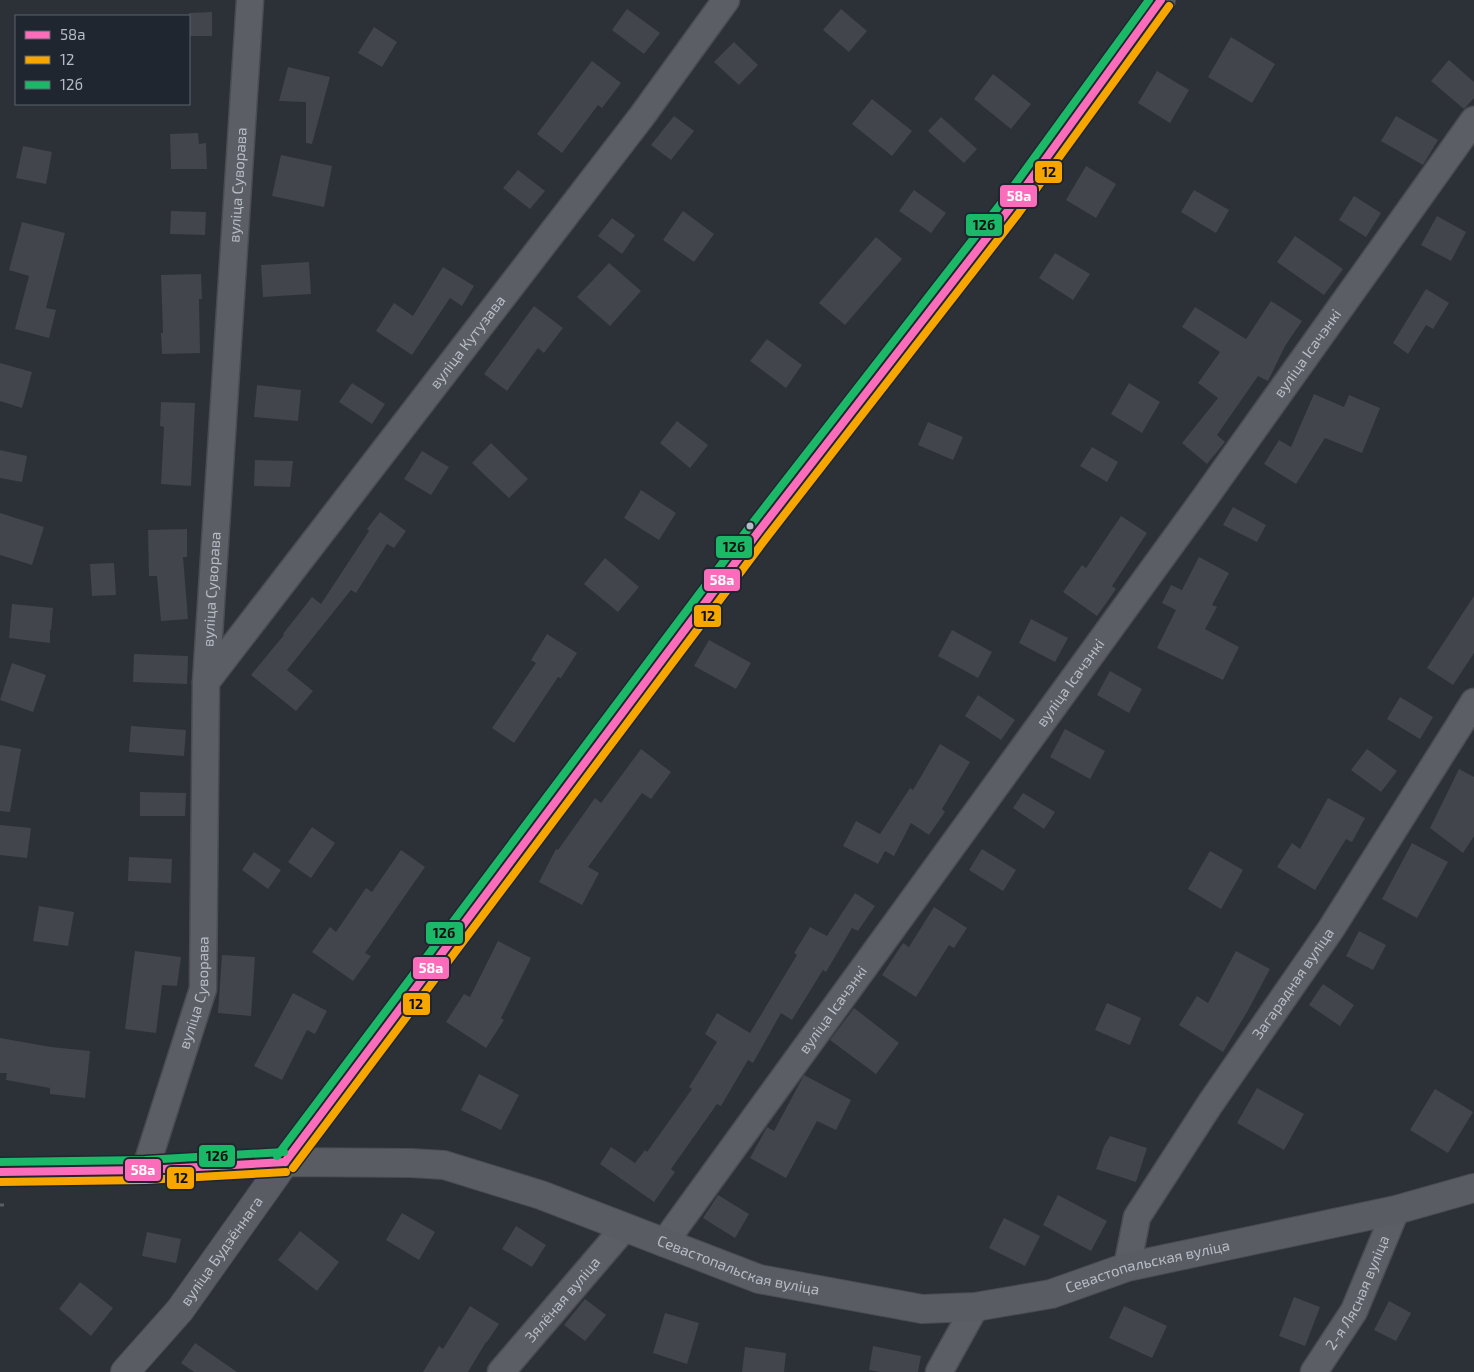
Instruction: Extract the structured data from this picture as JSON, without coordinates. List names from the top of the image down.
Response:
{
  "streets": {
    "street": [
      "вуліца Суворава",
      "вуліца Кутузава",
      "вуліца Ісачэнкі",
      "Загарадная вуліца",
      "вуліца Будзённага",
      "Севастопальская вуліца",
      "2-я Лясная вуліца",
      "Зялёная вуліца"
    ]
  },
  "crossings": [
    ["вуліца Суворава", "вуліца Кутузава"],
    ["вуліца Суворава", "Севастопальская вуліца"],
    ["вуліца Ісачэнкі", "Севастопальская вуліца"],
    ["Загарадная вуліца", "Севастопальская вуліца"],
    ["вуліца Будзённага", "Севастопальская вуліца"],
    ["Севастопальская вуліца", "2-я Лясная вуліца"],
    ["Севастопальская вуліца", "Зялёная вуліца"]
  ],
  "lines": ["transit line 58а", "transit line 12б", "transit line 12"],
  "legend": ["58а", "12", "12б"]
}
